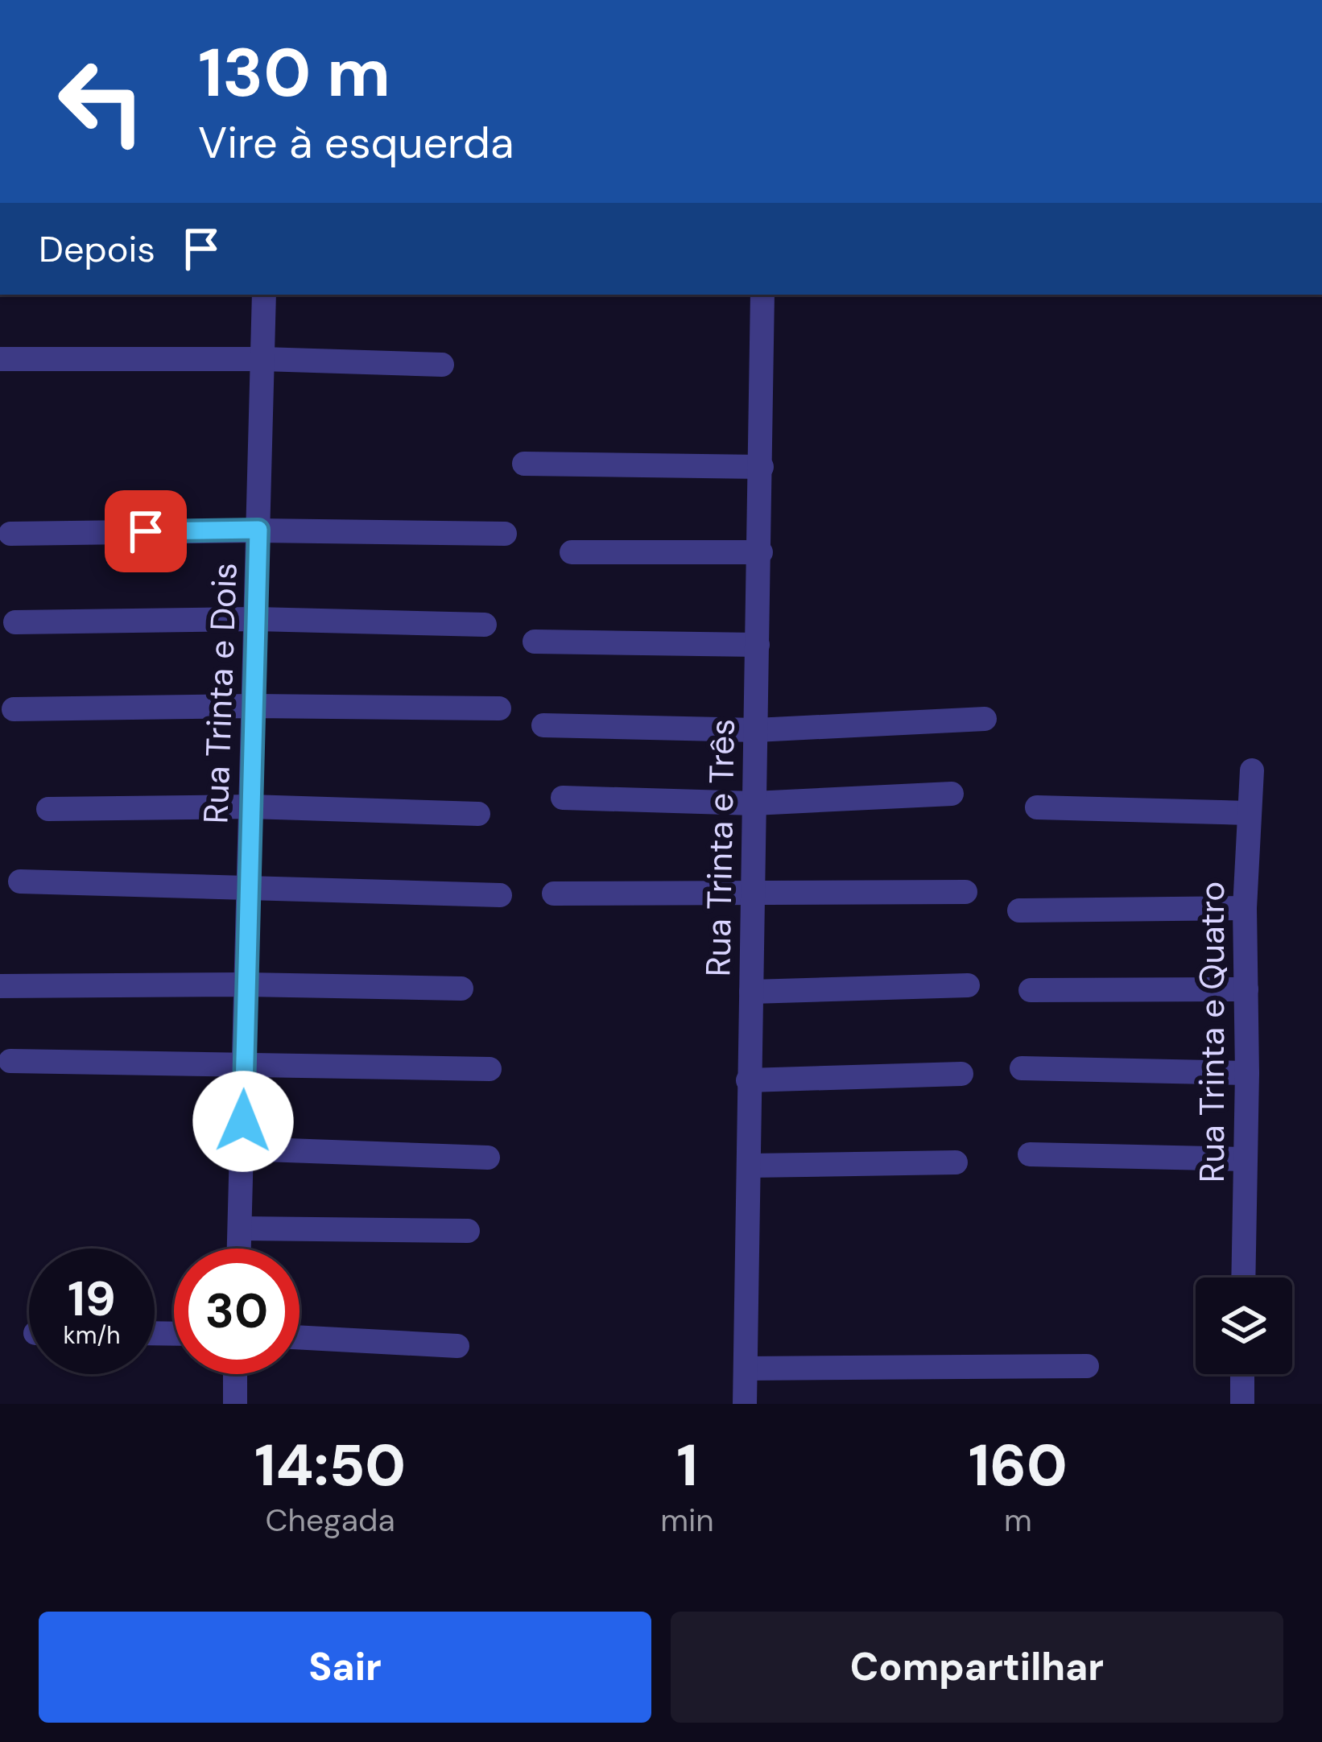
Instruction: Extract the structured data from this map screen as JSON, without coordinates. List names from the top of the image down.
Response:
{
  "streets": {
    "street": ["Rua Trinta e Dois", "Rua Trinta e Três", "Rua Trinta e Quatro"]
  },
  "page": {
    "turn": ["130 m", "Vire à esquerda"],
    "then": "Depois",
    "speed": "19 km/h",
    "limit": "30",
    "eta": [
      "14:50",
      "Chegada",
      "1",
      "min",
      "160",
      "m"
    ],
    "buttons": ["Sair", "Compartilhar"]
  }
}
